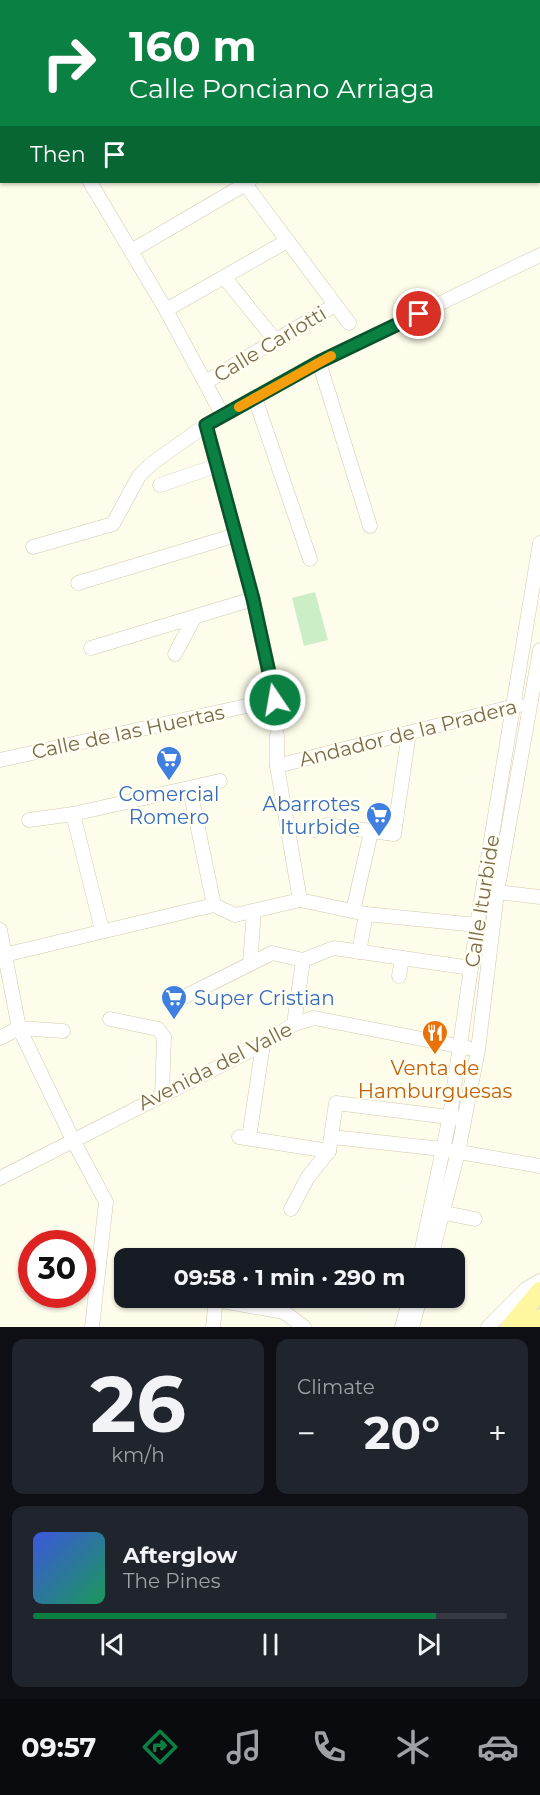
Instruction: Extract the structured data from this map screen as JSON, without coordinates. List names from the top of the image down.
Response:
{
  "streets": {
    "street": [
      "Calle Carlotti",
      "Calle de las Huertas",
      "Andador de la Pradera",
      "Calle Iturbide",
      "Avenida del Valle"
    ]
  },
  "crossings": [
    ["Andador de la Pradera", "Calle Iturbide"],
    ["Calle Iturbide", "Avenida del Valle"]
  ],
  "places": {
    "supermarket": ["Comercial Romero", "Abarrotes Iturbide", "Super Cristian"],
    "restaurant": ["Venta de Hamburguesas"]
  },
  "page": {
    "turn": ["160 m", "Calle Ponciano Arriaga"],
    "then": "Then",
    "limit": "30",
    "trip": "09:58 · 1 min · 290 m",
    "tile": [
      ["26", "km/h"],
      "Climate"
    ],
    "heat": ["−", "20°", "+"],
    "song": ["Afterglow", "The Pines"],
    "tabs": "09:57"
  }
}
